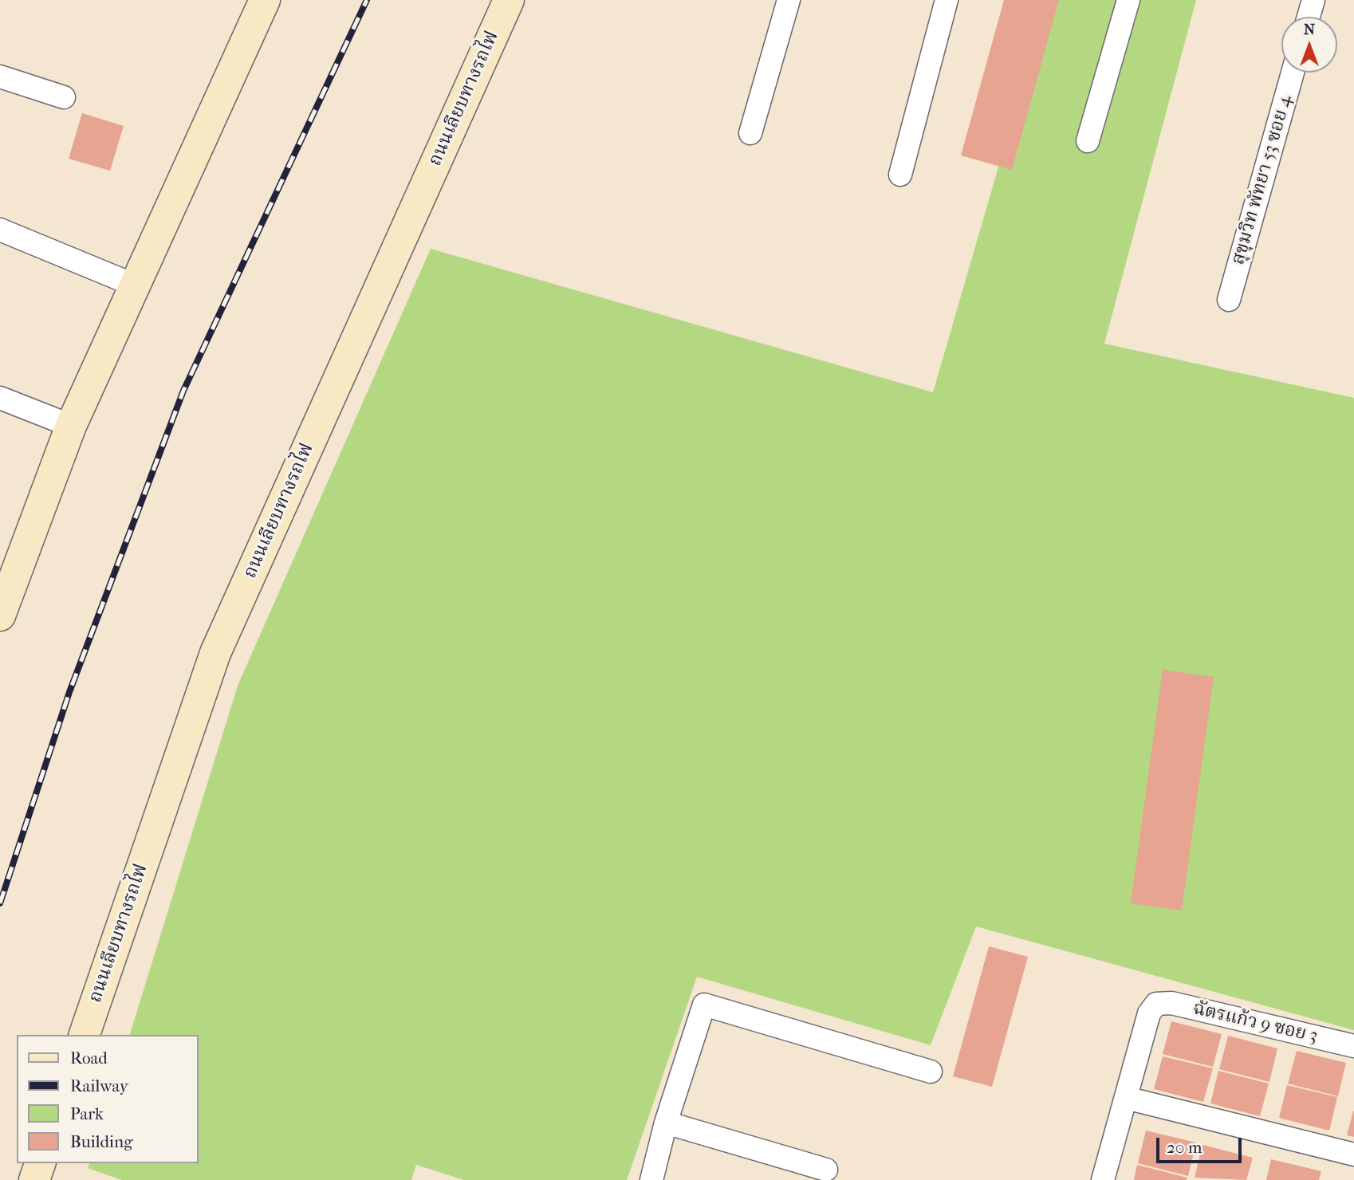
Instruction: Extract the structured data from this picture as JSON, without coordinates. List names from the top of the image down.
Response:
{
  "streets": {
    "street": ["ถนนเลียบทางรถไฟ", "สุขุมวิท พัทยา 53 ซอย 4", "ฉัตรแก้ว 9 ซอย 3"]
  },
  "legend": [
    "Road",
    "Railway",
    "Park",
    "Building"
  ],
  "scale_bar": "20 m",
  "north": "top"
}
